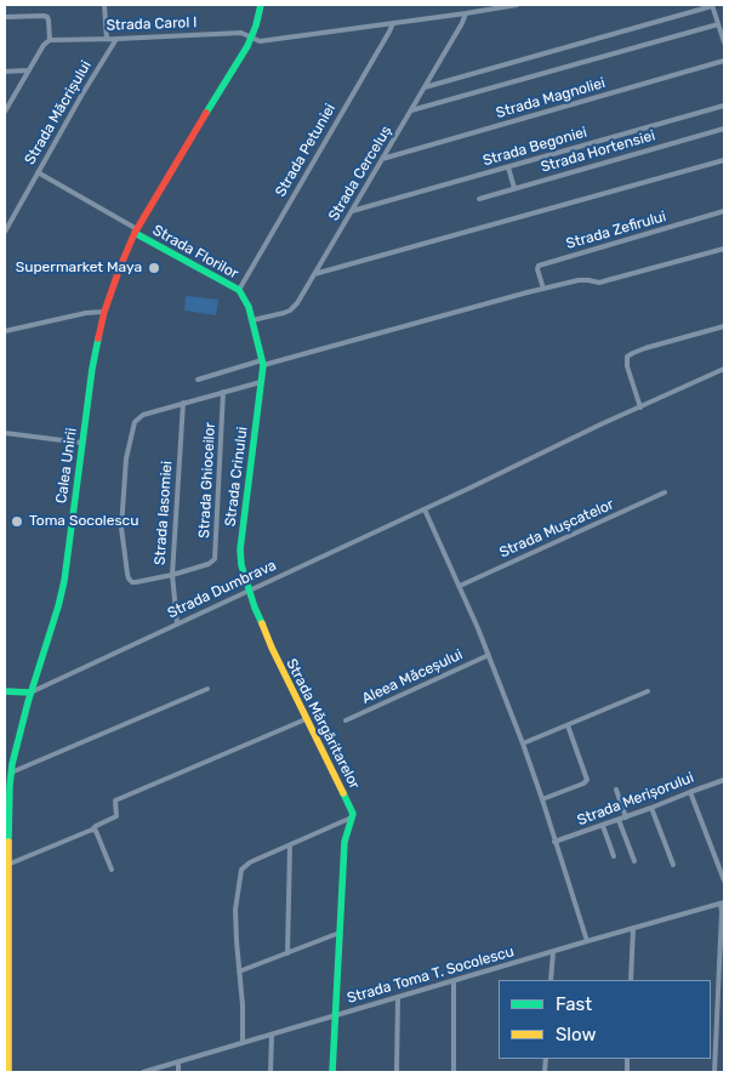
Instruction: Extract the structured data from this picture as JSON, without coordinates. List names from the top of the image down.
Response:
{
  "streets": {
    "main road": [
      "Strada Florilor",
      "Calea Unirii",
      "Strada Crinului",
      "Strada Mărgăritarelor"
    ],
    "street": [
      "Strada Carol I",
      "Strada Magnoliei",
      "Strada Măcrișului",
      "Strada Begoniei",
      "Strada Petuniei",
      "Strada Hortensiei",
      "Strada Cerceluș",
      "Strada Zefirului",
      "Strada Ghioceilor",
      "Strada Iasomiei",
      "Strada Mușcatelor",
      "Strada Dumbrava",
      "Aleea Măceșului",
      "Strada Merișorului",
      "Strada Toma T. Socolescu"
    ]
  },
  "crossings": [
    ["Strada Carol I", "Strada Măcrișului"],
    ["Strada Carol I", "Strada Petuniei"],
    ["Strada Carol I", "Strada Cerceluș"],
    ["Strada Carol I", "Calea Unirii"],
    ["Strada Magnoliei", "Strada Cerceluș"],
    ["Strada Begoniei", "Strada Cerceluș"],
    ["Strada Petuniei", "Strada Florilor"],
    ["Strada Cerceluș", "Strada Florilor"],
    ["Strada Florilor", "Calea Unirii"],
    ["Strada Florilor", "Strada Crinului"],
    ["Calea Unirii", "Strada Dumbrava"],
    ["Strada Crinului", "Strada Dumbrava"],
    ["Strada Crinului", "Strada Mărgăritarelor"],
    ["Strada Ghioceilor", "Strada Iasomiei"],
    ["Strada Iasomiei", "Strada Dumbrava"],
    ["Strada Dumbrava", "Strada Mărgăritarelor"]
  ],
  "places": ["Supermarket Maya", "Toma Socolescu"],
  "legend": ["Fast", "Slow"]
}
